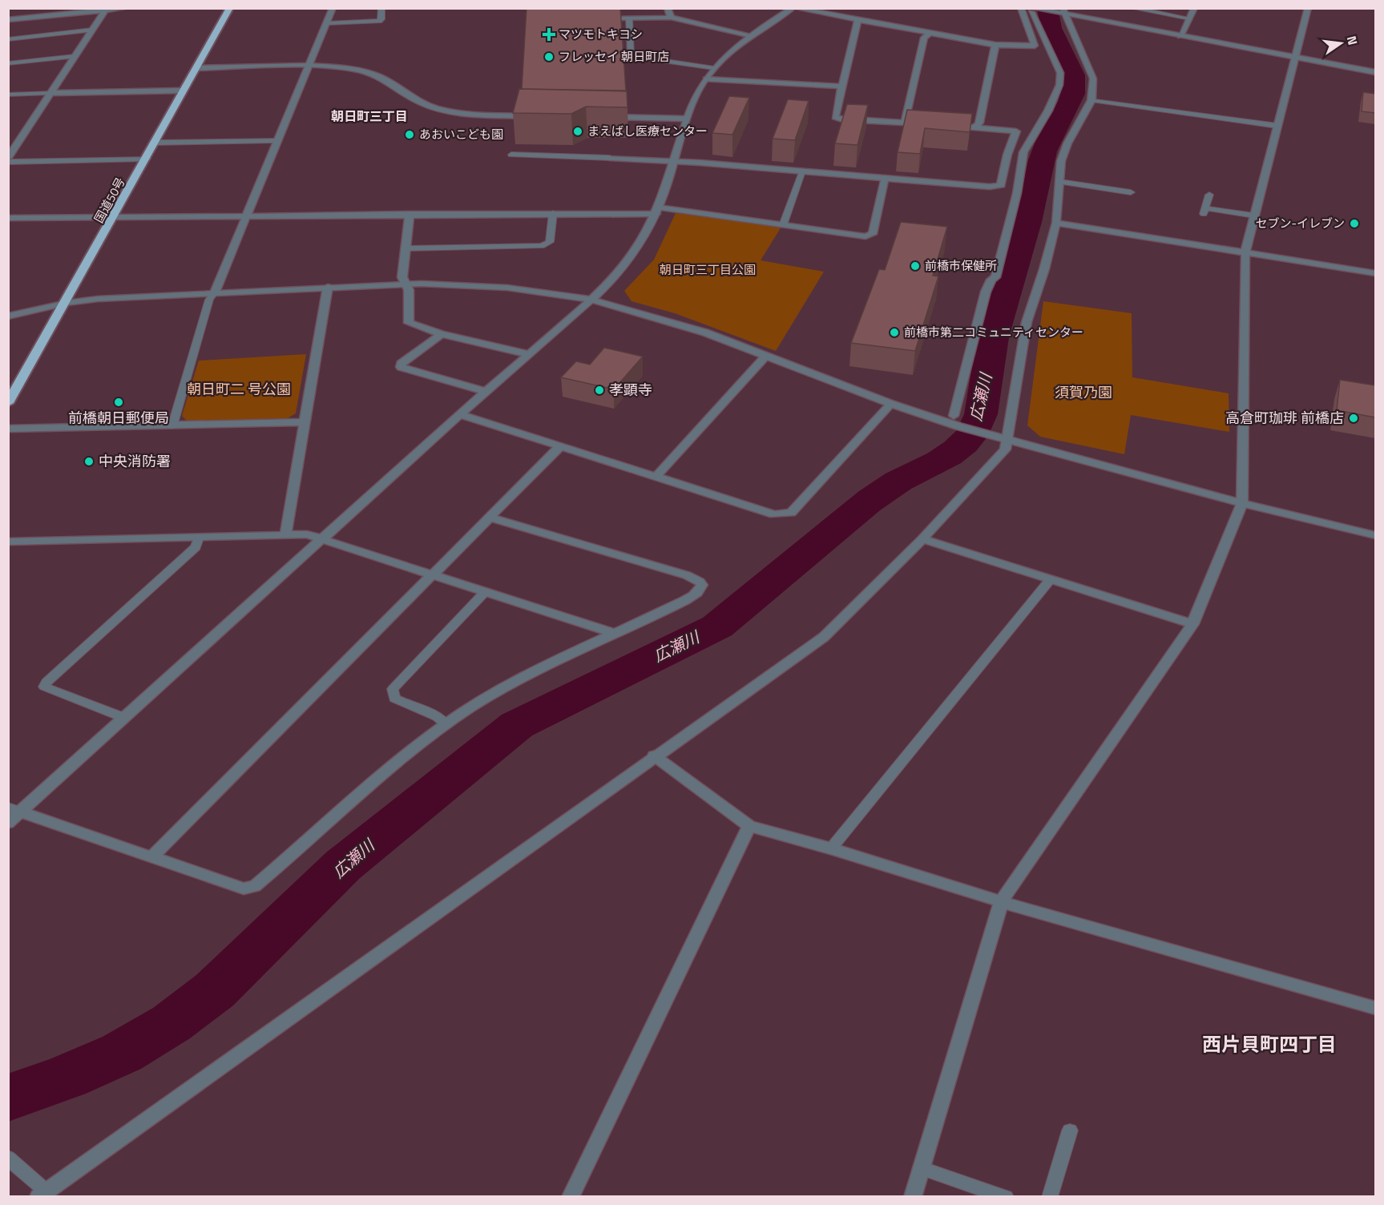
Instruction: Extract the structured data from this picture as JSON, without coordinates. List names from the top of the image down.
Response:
{
  "streets": {
    "highway": ["国道50号"]
  },
  "districts": ["朝日町三丁目", "西片貝町四丁目"],
  "water": ["広瀬川"],
  "parks": ["朝日町三丁目公園", "朝日町二 号公園", "須賀乃園"],
  "places": {
    "health": ["マツモトキヨシ"],
    "other": [
      "フレッセイ 朝日町店",
      "まえばし医療センター",
      "あおいこども園",
      "セブン-イレブン",
      "前橋市保健所",
      "前橋市第二コミュニティセンター",
      "孝顕寺",
      "前橋朝日郵便局",
      "高倉町珈琲 前橋店",
      "中央消防署"
    ]
  },
  "north": "right"
}
